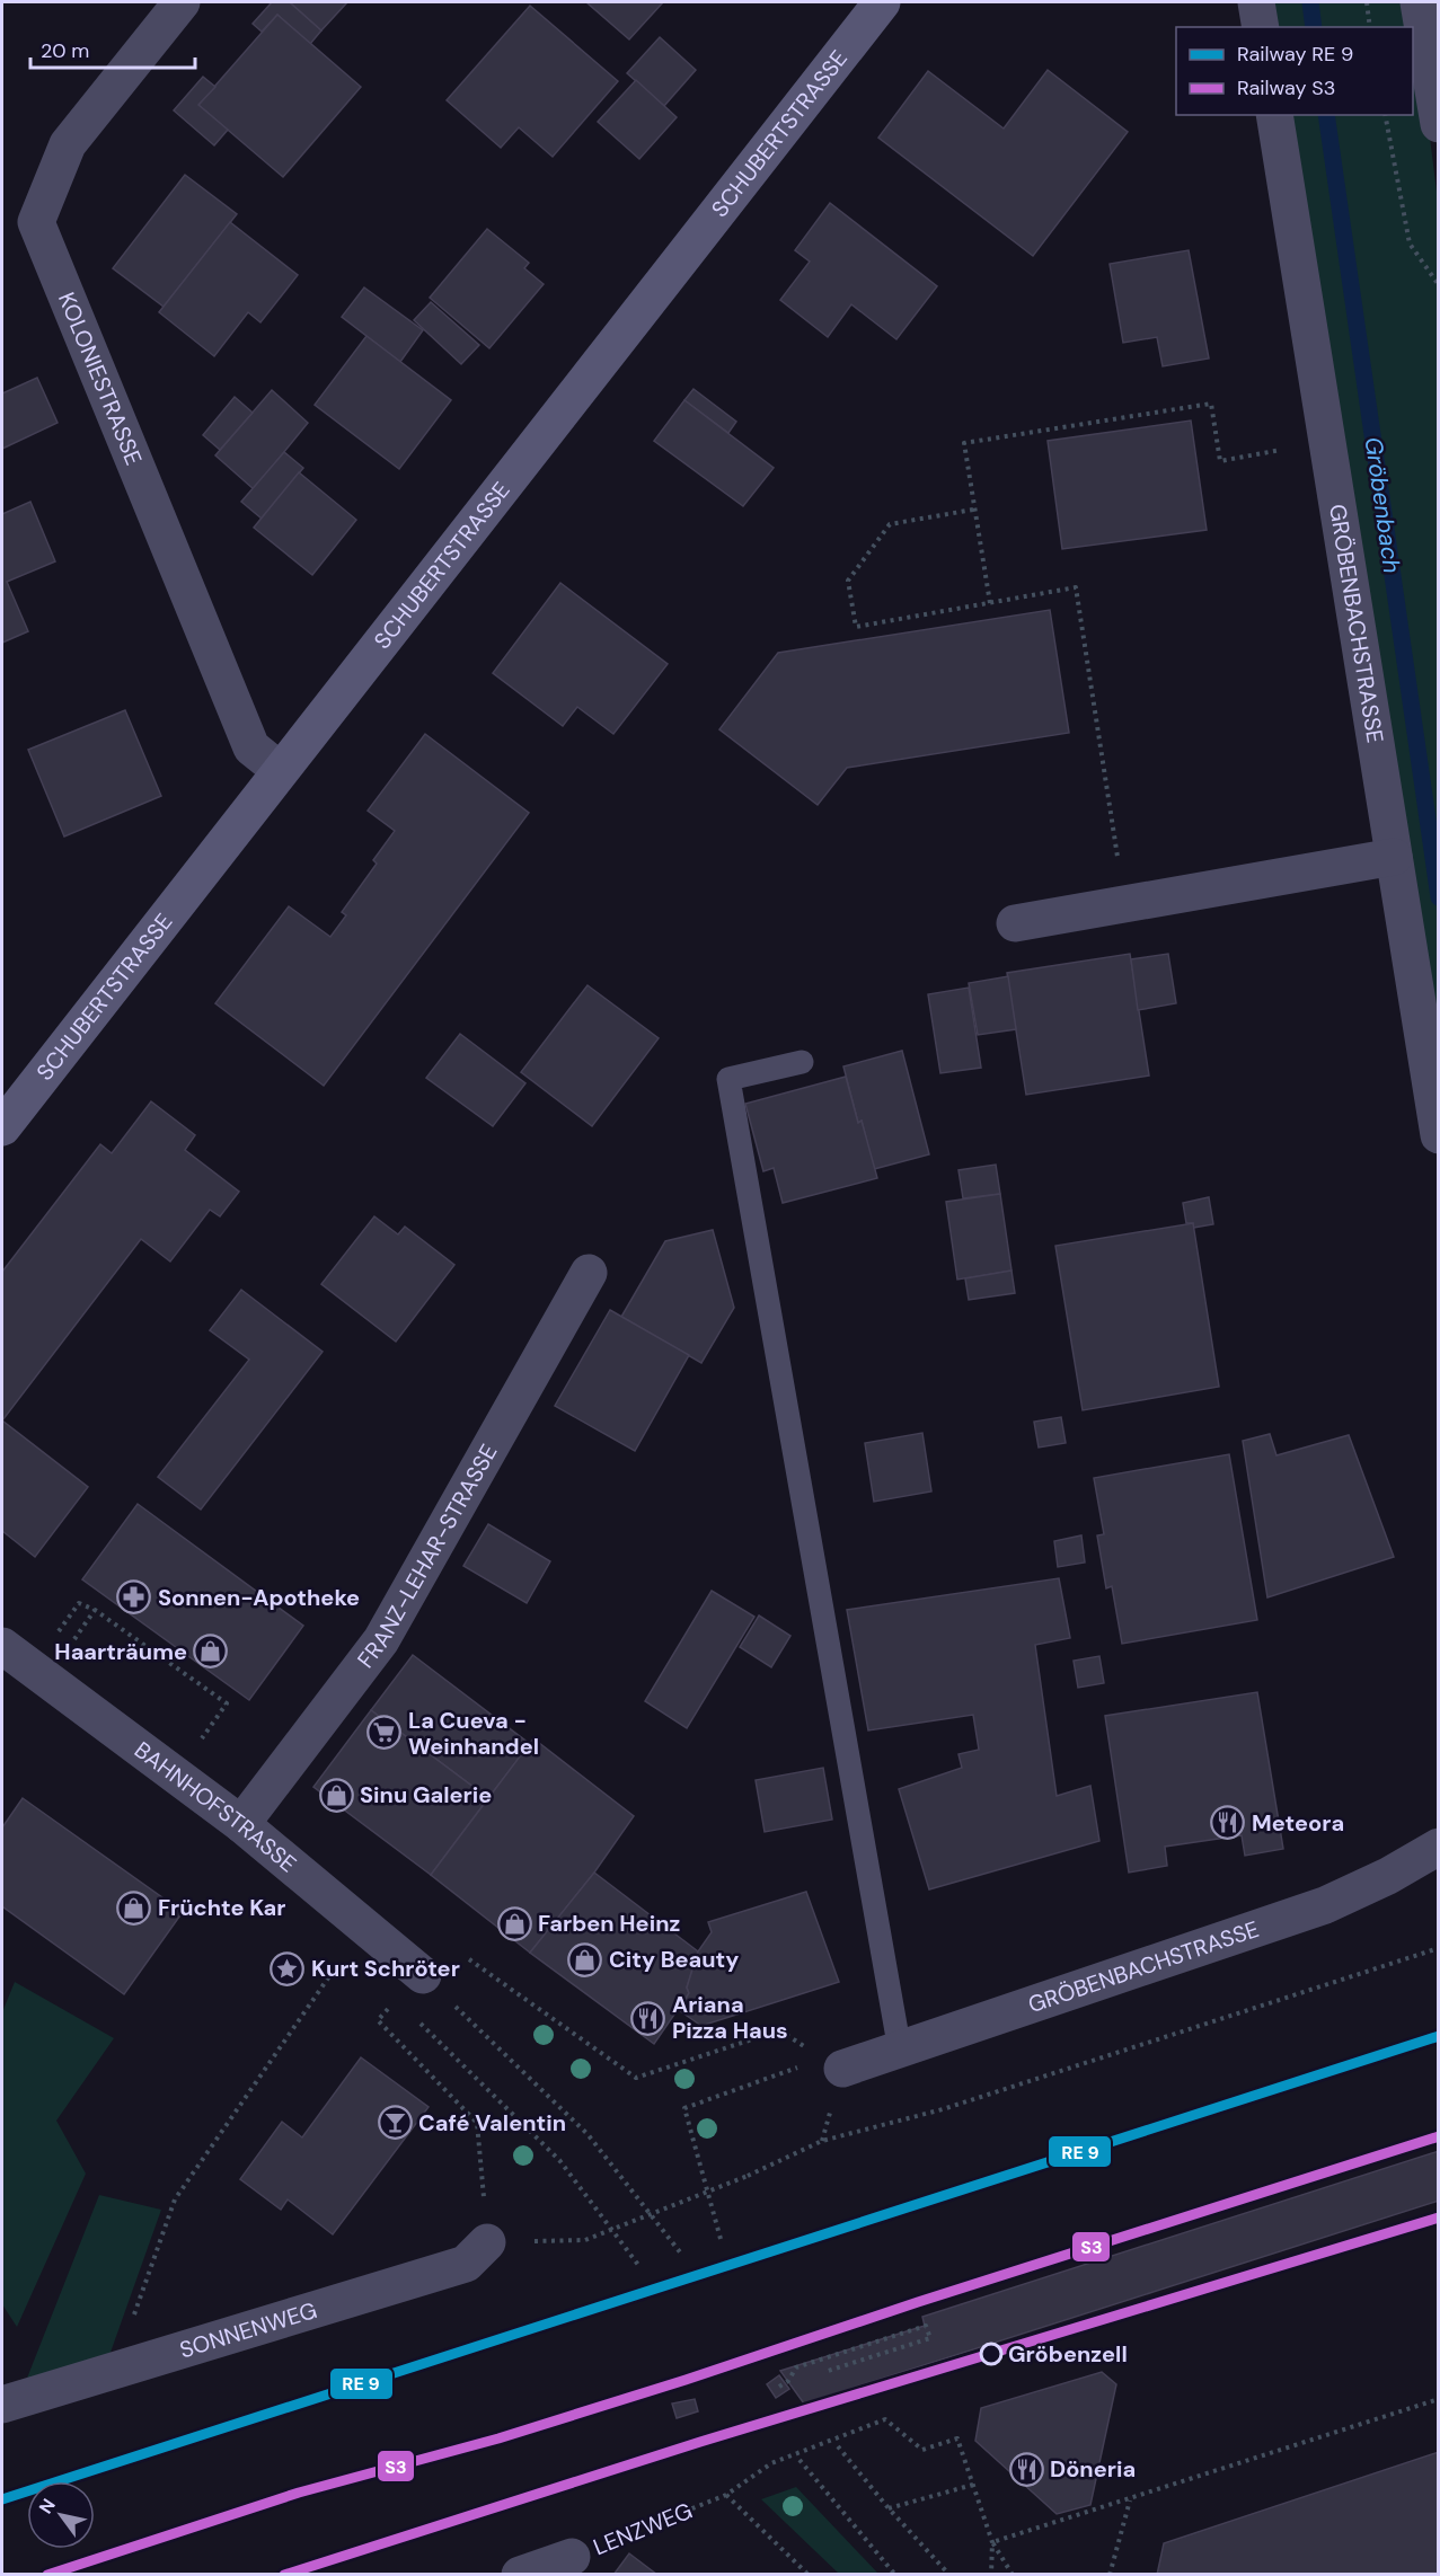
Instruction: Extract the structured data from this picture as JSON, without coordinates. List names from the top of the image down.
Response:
{
  "streets": {
    "street": [
      "SCHUBERTSTRASSE",
      "KOLONIESTRASSE",
      "GRÖBENBACHSTRASSE",
      "FRANZ-LEHAR-STRASSE",
      "BAHNHOFSTRASSE",
      "SONNENWEG",
      "LENZWEG"
    ]
  },
  "crossings": [
    ["SCHUBERTSTRASSE", "KOLONIESTRASSE"],
    ["FRANZ-LEHAR-STRASSE", "BAHNHOFSTRASSE"]
  ],
  "water": ["Gröbenbach"],
  "places": {
    "pharmacy": ["Sonnen-Apotheke"],
    "shop": [
      "Haarträume",
      "Sinu Galerie",
      "Früchte Kar",
      "Farben Heinz",
      "City Beauty"
    ],
    "supermarket": ["La Cueva - Weinhandel"],
    "restaurant": ["Meteora", "Ariana Pizza Haus", "Döneria"],
    "place": ["Kurt Schröter"],
    "bar": ["Café Valentin"],
    "other": ["Gröbenzell"]
  },
  "lines": ["rail line S3"],
  "legend": ["Railway RE 9", "Railway S3"],
  "scale_bar": "20 m",
  "north": "top left"
}
